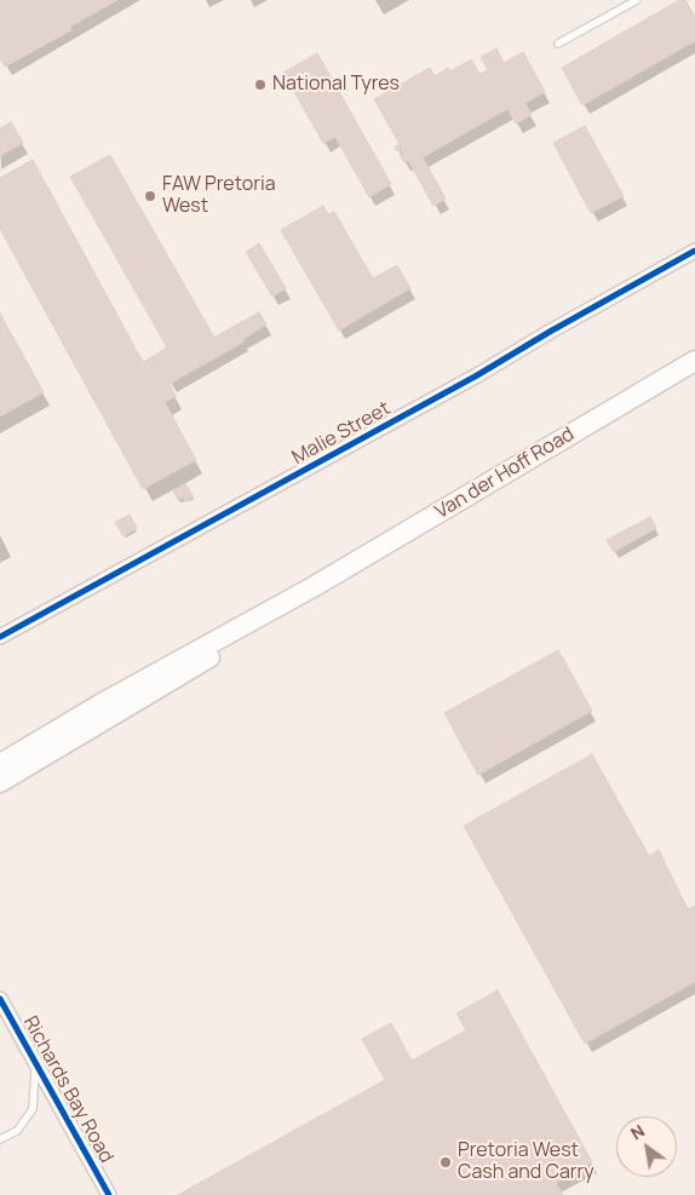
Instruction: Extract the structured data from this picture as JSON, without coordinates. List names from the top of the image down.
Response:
{
  "streets": {
    "main road": ["Van der Hoff Road"],
    "street": ["Malie Street", "Richards Bay Road"]
  },
  "places": ["National Tyres", "FAW Pretoria West", "Pretoria West Cash and Carry"],
  "north": "top left"
}
